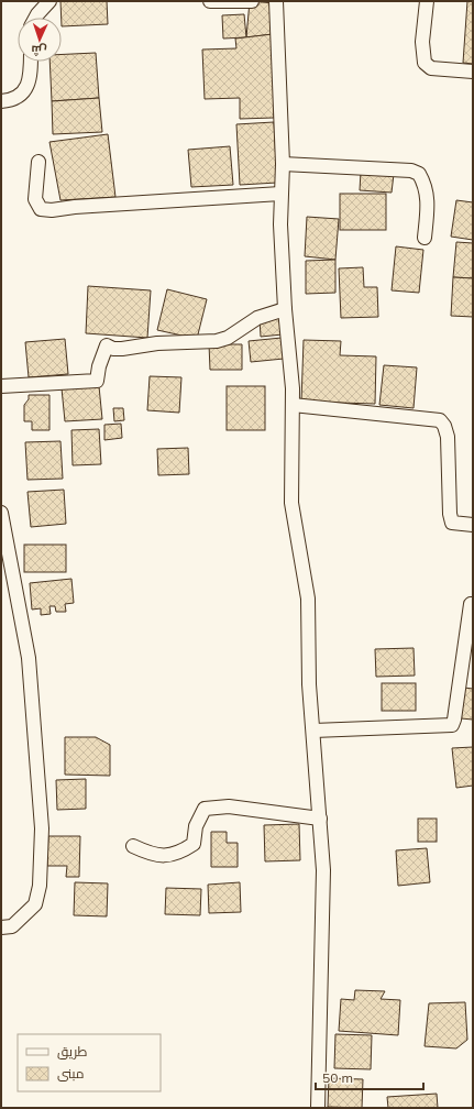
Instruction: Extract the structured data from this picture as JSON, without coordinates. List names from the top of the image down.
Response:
{
  "legend": ["طريق", "مبنى"],
  "scale_bar": "50 m",
  "north": "bottom"
}
